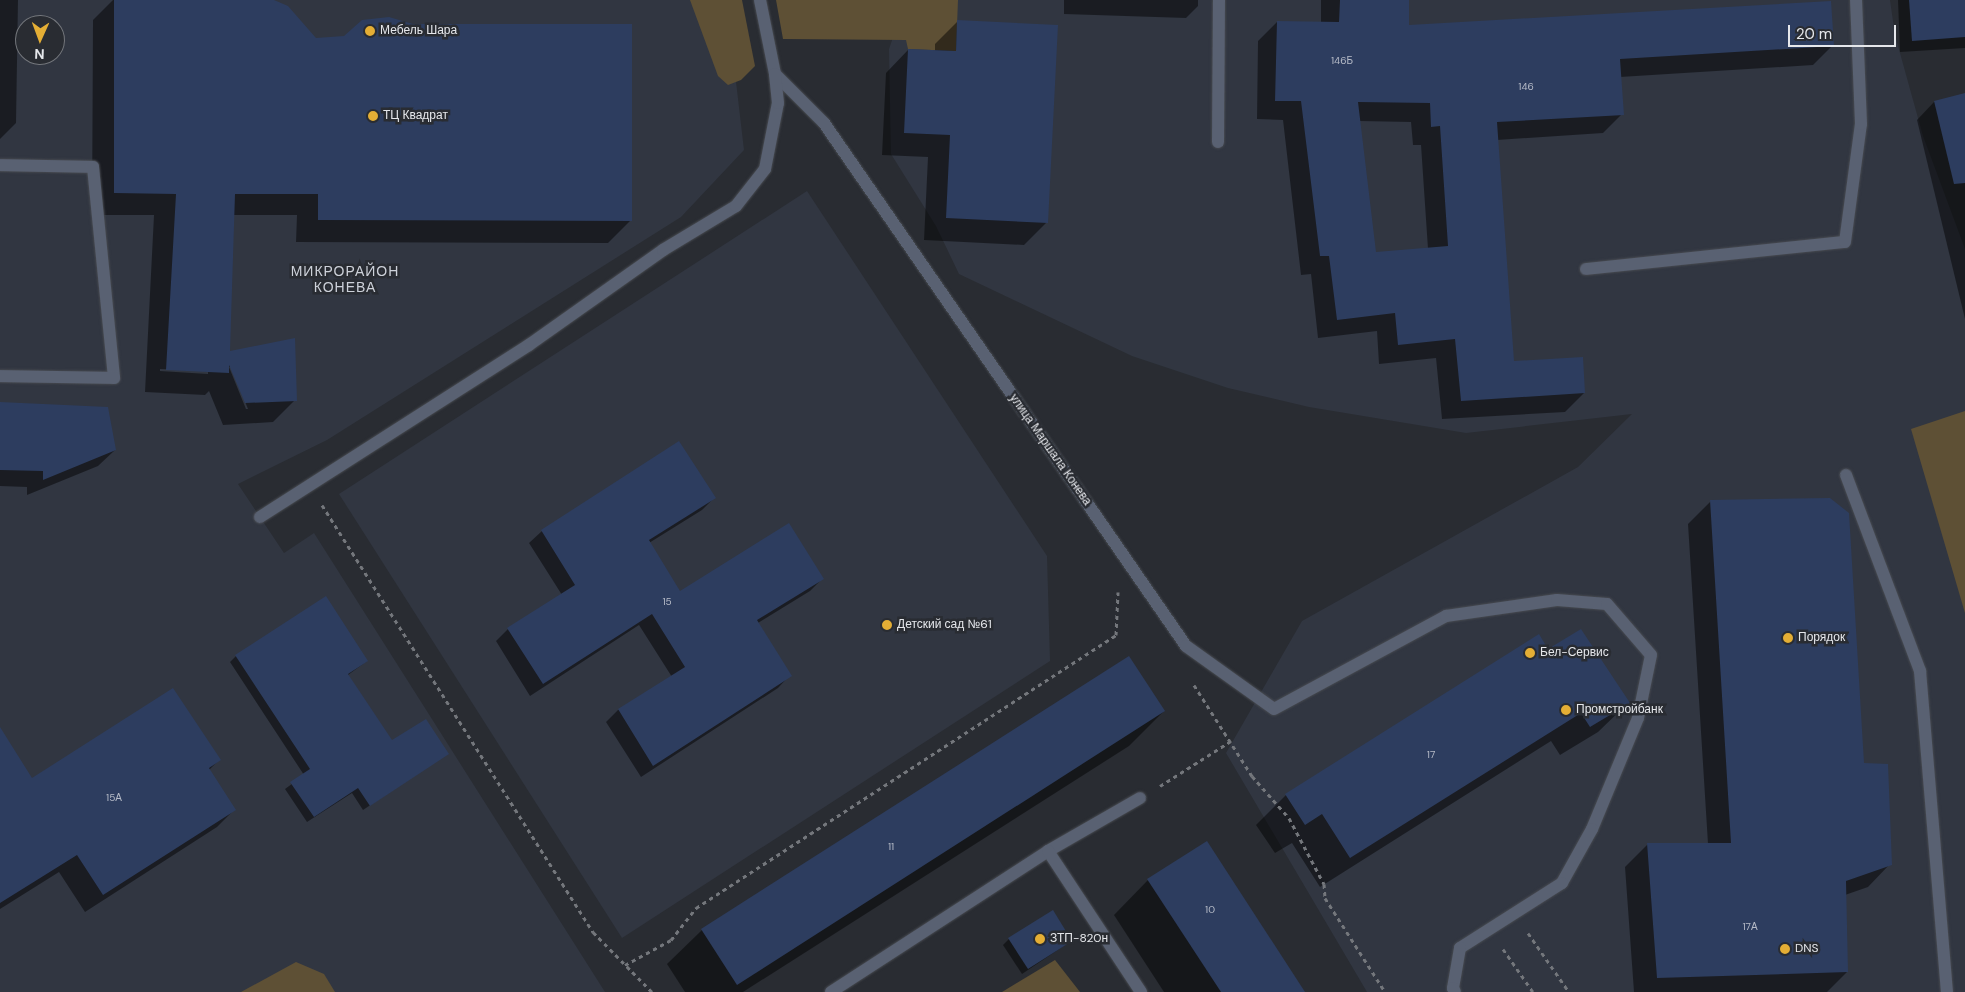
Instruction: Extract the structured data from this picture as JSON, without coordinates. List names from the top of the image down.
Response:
{
  "streets": {
    "lane": ["улица Маршала Конева"]
  },
  "districts": ["МИКРОРАЙОН КОНЕВА"],
  "places": [
    "Мебель Шара",
    "ТЦ Квадрат",
    "Детский сад №61",
    "Порядок",
    "Бел-Сервис",
    "Промстройбанк",
    "ЗТП-820н",
    "DNS"
  ],
  "house_numbers": [
    "146Б",
    "146",
    "15",
    "17",
    "15А",
    "11",
    "10",
    "17А"
  ],
  "scale_bar": "20 m",
  "north": "bottom"
}
